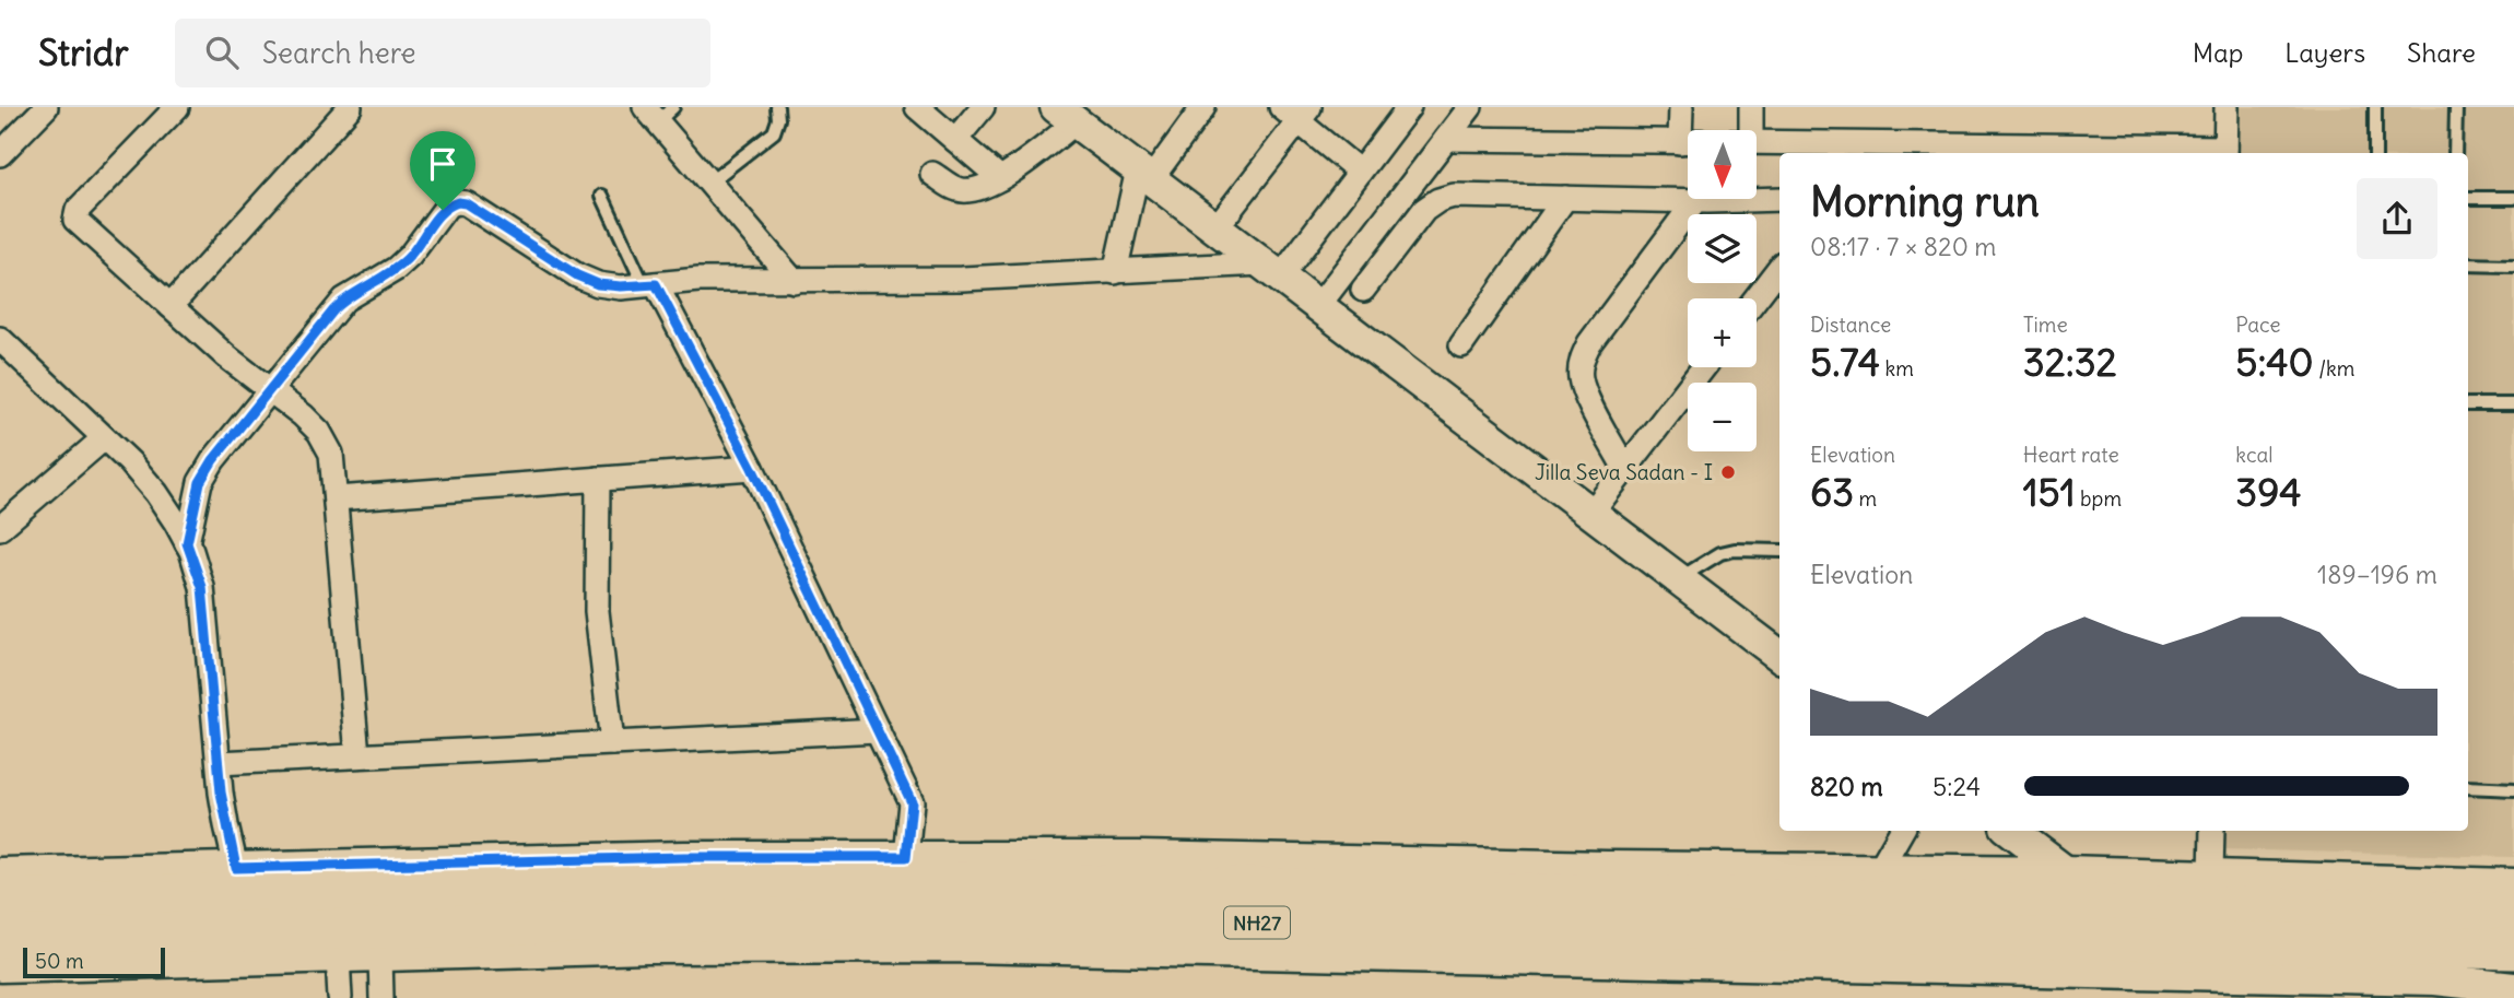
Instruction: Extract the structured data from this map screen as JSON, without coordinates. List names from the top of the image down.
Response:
{
  "streets": {
    "highway": ["NH27"]
  },
  "places": ["Jilla Seva Sadan - I"],
  "scale_bar": "50 m",
  "north": "bottom",
  "page": {
    "header": "Stridr",
    "search": "Search here",
    "nav": ["Map", "Layers", "Share"],
    "map_buttons": ["+", "−"],
    "heading": ["Morning run", "08:17 · 7 × 820 m"],
    "stats": [
      ["Distance", "5.74 km"],
      ["Time", "32:32"],
      ["Pace", "5:40 /km"],
      ["Elevation", "63 m"],
      ["Heart rate", "151 bpm"],
      ["kcal", "394"]
    ],
    "chart": ["Elevation", "189–196 m"],
    "list": [
      {
        "name": "820 m",
        "note": "5:24"
      }
    ],
    "scale": "50 m"
  }
}
